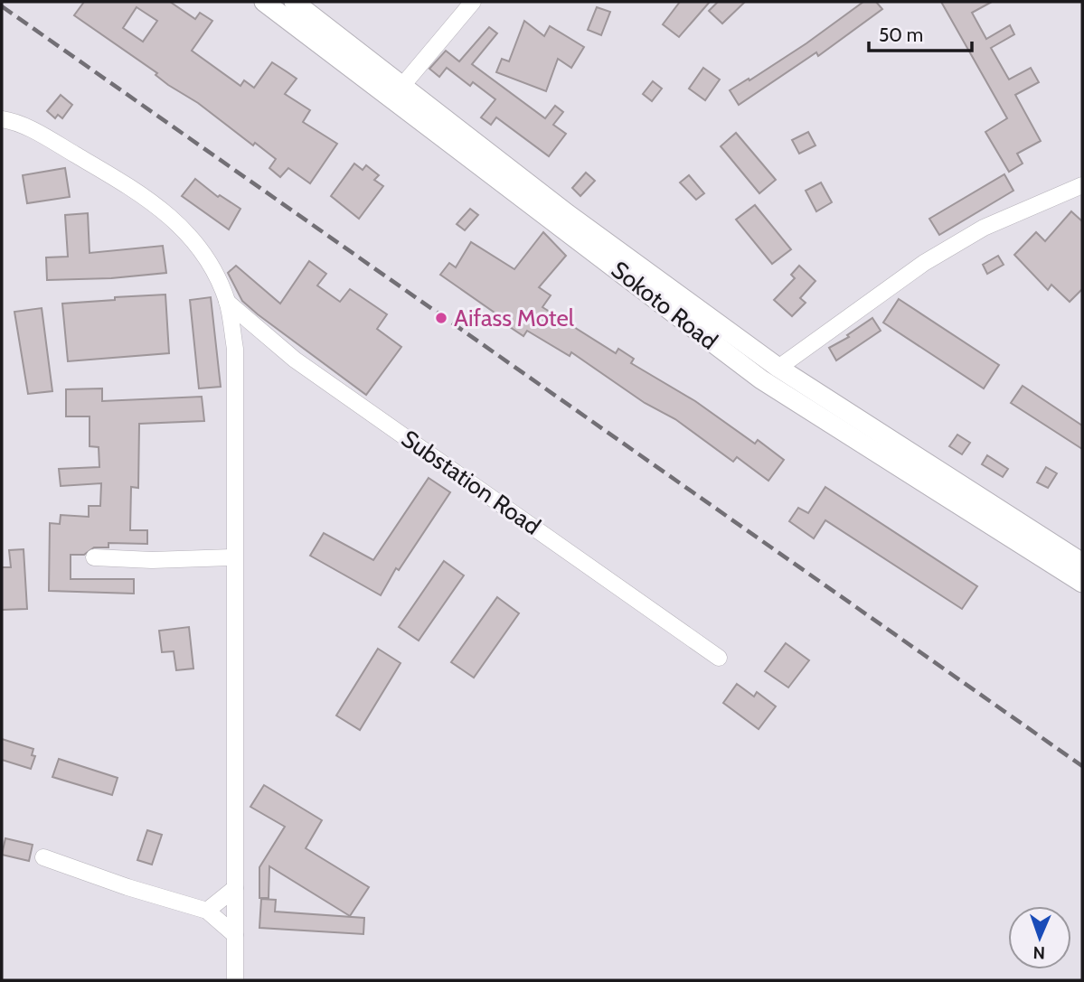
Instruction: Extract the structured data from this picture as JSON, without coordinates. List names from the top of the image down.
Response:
{
  "streets": {
    "main road": ["Sokoto Road"],
    "street": ["Substation Road"]
  },
  "places": ["Aifass Motel"],
  "scale_bar": "50 m",
  "north": "bottom"
}
